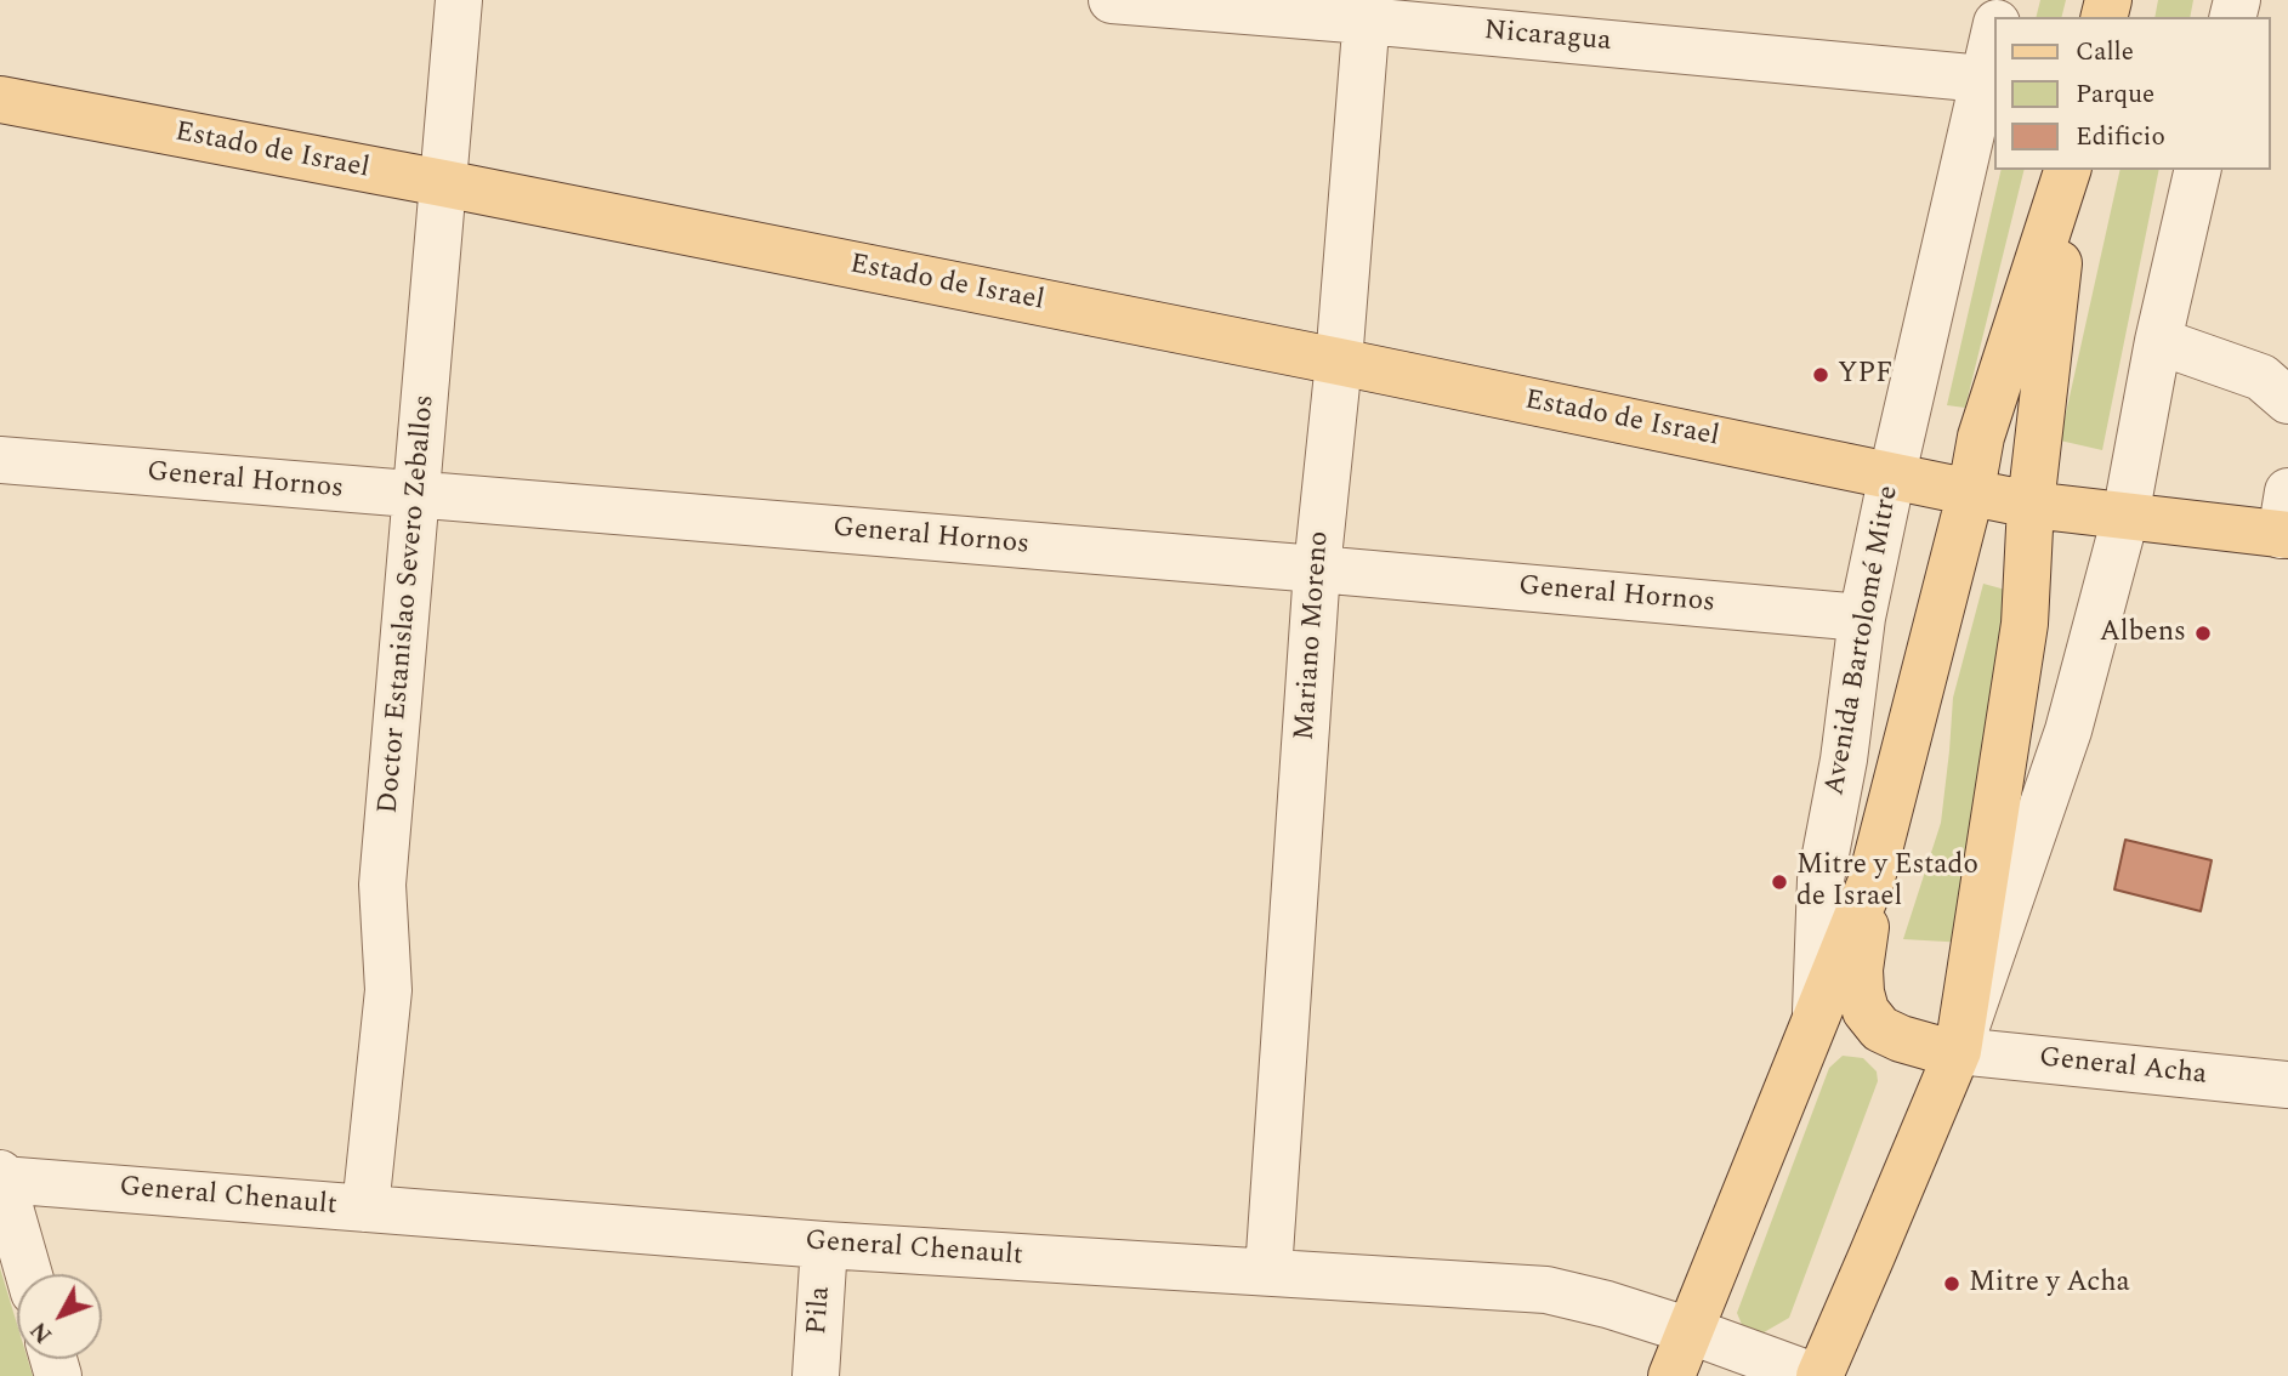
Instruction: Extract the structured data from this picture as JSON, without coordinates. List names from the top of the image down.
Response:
{
  "streets": {
    "main road": ["Estado de Israel", "Avenida Bartolomé Mitre"],
    "street": [
      "Nicaragua",
      "General Hornos",
      "Doctor Estanislao Severo Zeballos",
      "Mariano Moreno",
      "General Acha",
      "General Chenault",
      "Pila"
    ]
  },
  "crossings": [
    ["Nicaragua", "Mariano Moreno"],
    ["Nicaragua", "Avenida Bartolomé Mitre"],
    ["Estado de Israel", "Doctor Estanislao Severo Zeballos"],
    ["Estado de Israel", "Mariano Moreno"],
    ["Estado de Israel", "Avenida Bartolomé Mitre"],
    ["General Hornos", "Doctor Estanislao Severo Zeballos"],
    ["General Hornos", "Mariano Moreno"],
    ["General Hornos", "Avenida Bartolomé Mitre"],
    ["Doctor Estanislao Severo Zeballos", "General Chenault"],
    ["Mariano Moreno", "General Chenault"],
    ["Avenida Bartolomé Mitre", "General Acha"],
    ["Avenida Bartolomé Mitre", "General Chenault"],
    ["General Chenault", "Pila"]
  ],
  "places": [
    "YPF",
    "Albens",
    "Mitre y Estado de Israel",
    "Mitre y Acha"
  ],
  "legend": ["Calle", "Parque", "Edificio"],
  "north": "bottom left"
}
